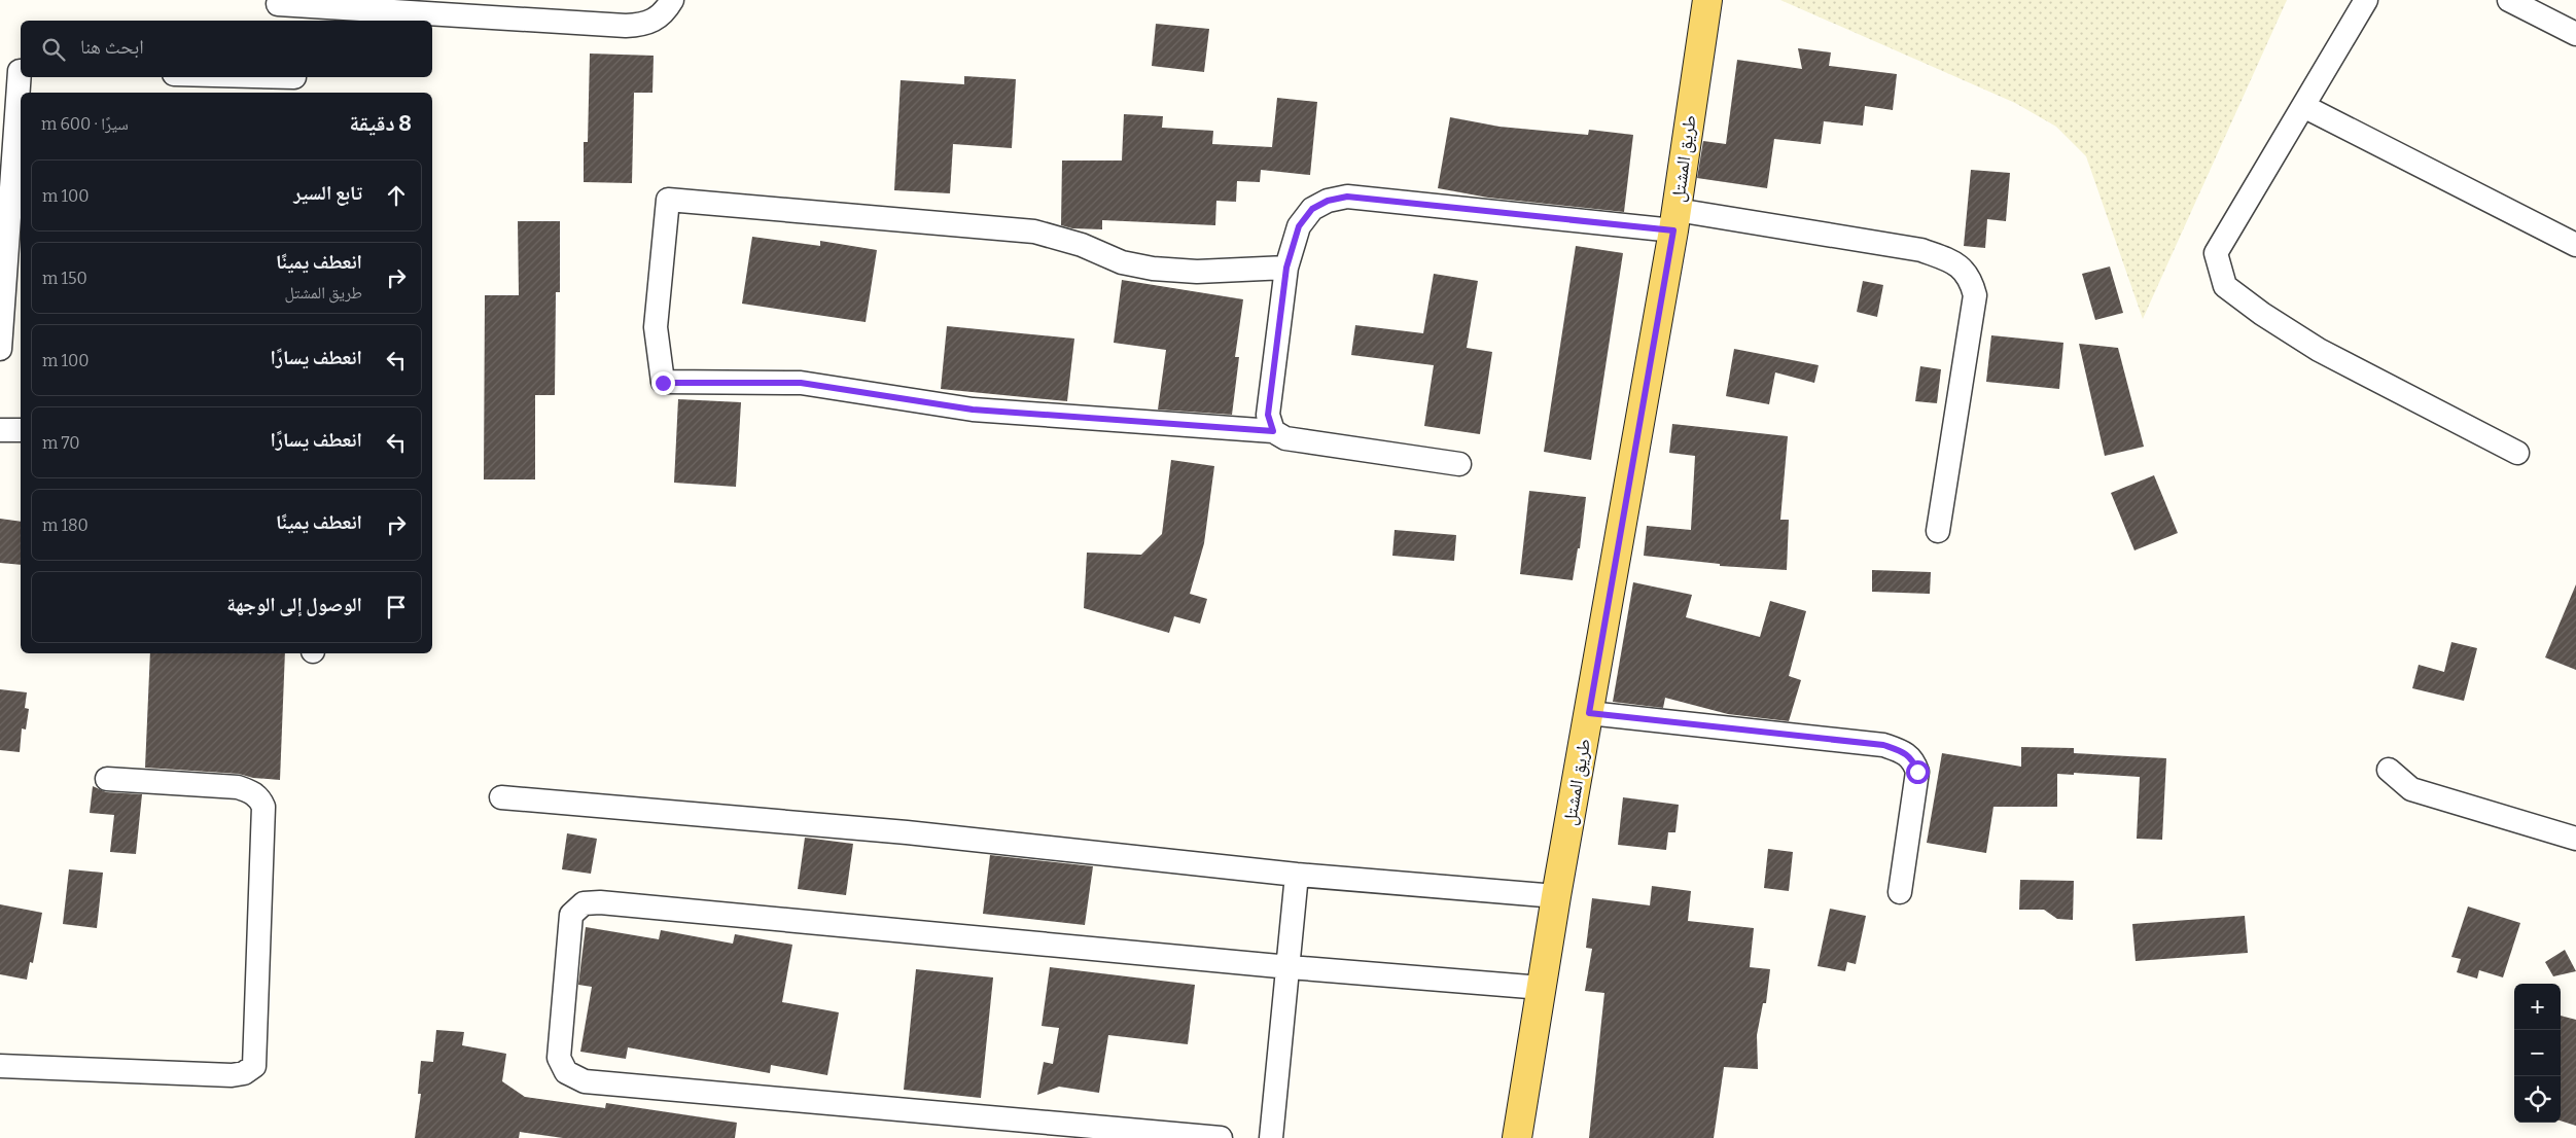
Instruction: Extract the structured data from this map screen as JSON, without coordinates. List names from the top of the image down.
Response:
{
  "streets": {
    "main road": ["طريق المشتل"]
  },
  "page": {
    "search": "ابحث هنا",
    "heading": ["8 دقيقة", "سيرًا · 600 m"],
    "list": [
      ["تابع السير", "100 m"],
      ["انعطف يمينًا", "طريق المشتل", "150 m"],
      ["انعطف يسارًا", "100 m"],
      ["انعطف يسارًا", "70 m"],
      ["انعطف يمينًا", "180 m"],
      "الوصول إلى الوجهة"
    ],
    "map_buttons": ["+", "−"]
  }
}
